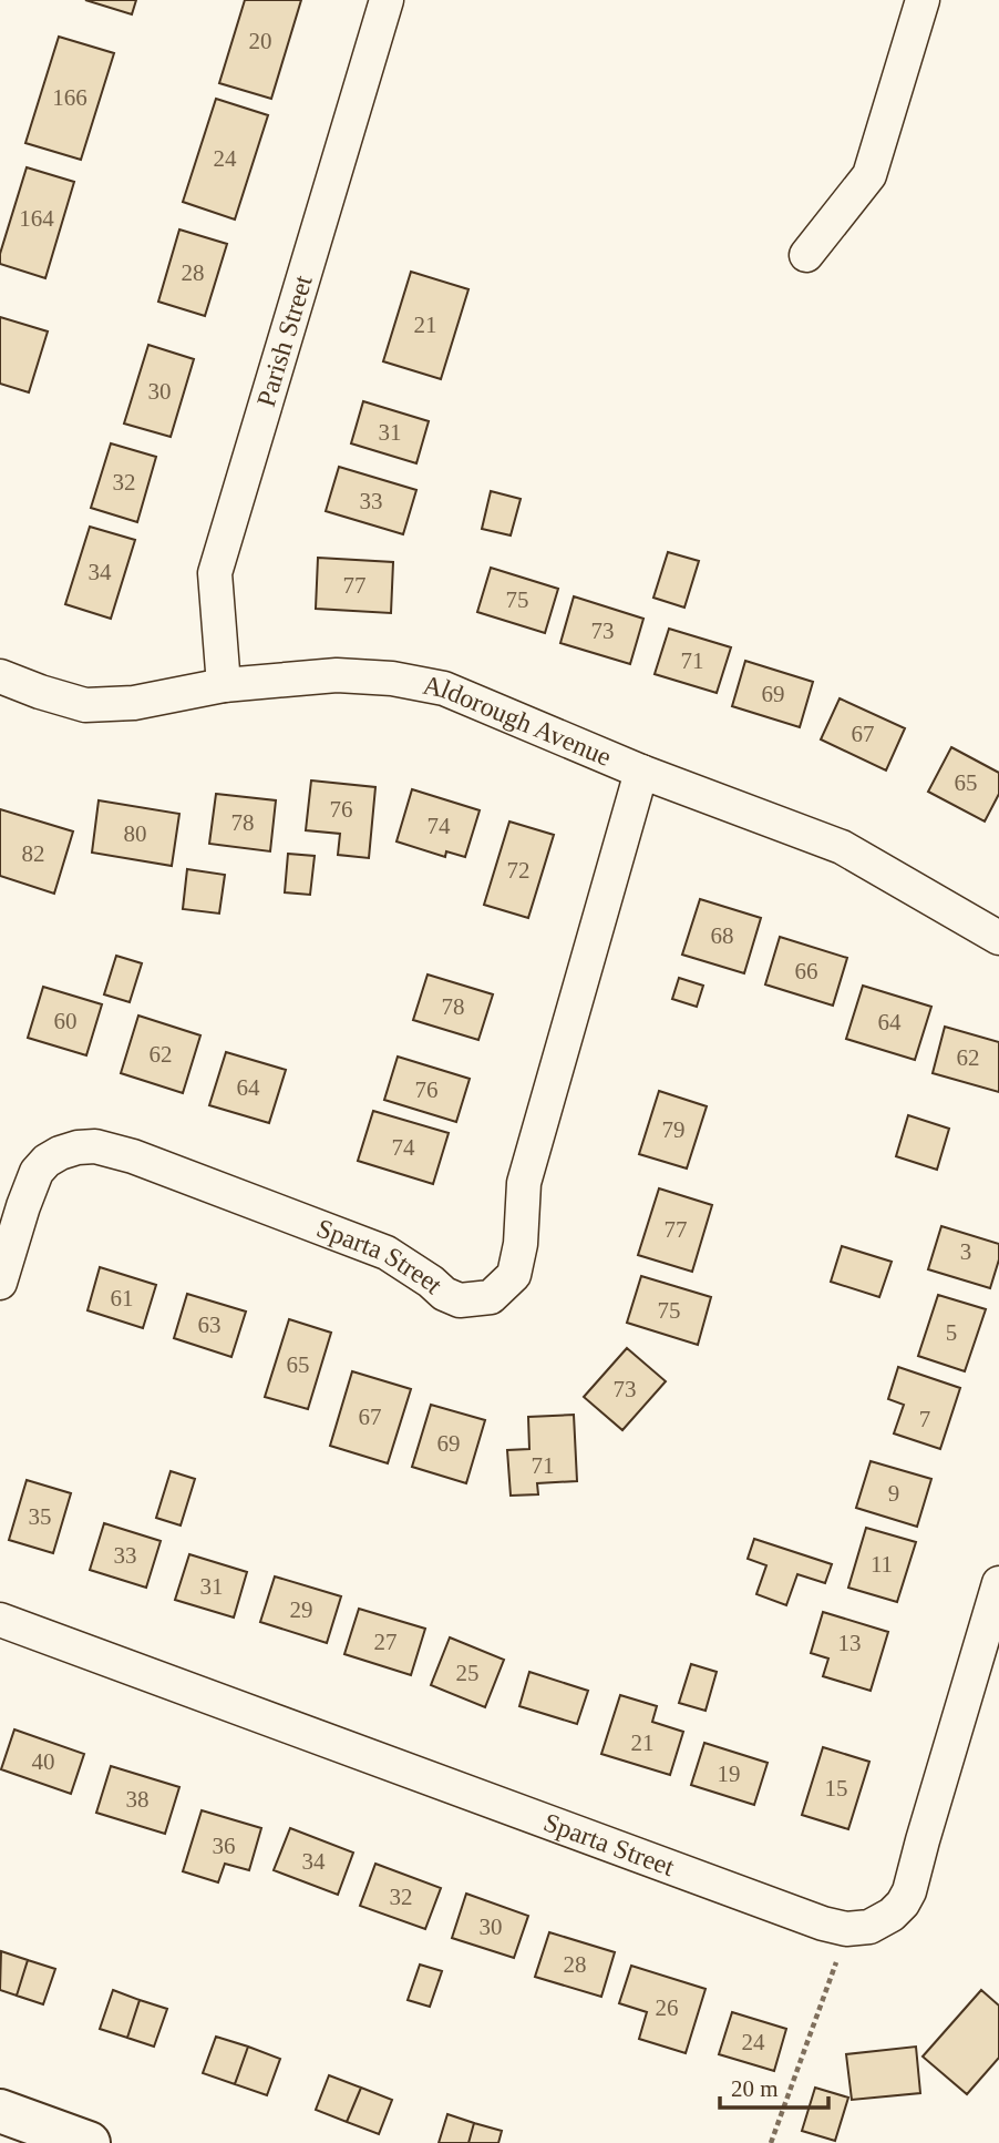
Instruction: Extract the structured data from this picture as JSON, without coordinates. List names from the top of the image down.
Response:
{
  "streets": {
    "street": ["Parish Street", "Aldorough Avenue", "Sparta Street"]
  },
  "crossings": [
    ["Parish Street", "Aldorough Avenue"],
    ["Aldorough Avenue", "Sparta Street"]
  ],
  "house_numbers": [
    "20",
    "166",
    "24",
    "164",
    "28",
    "21",
    "30",
    "31",
    "32",
    "33",
    "34",
    "77",
    "75",
    "73",
    "71",
    "69",
    "67",
    "65",
    "76",
    "78",
    "74",
    "80",
    "82",
    "72",
    "68",
    "66",
    "78",
    "60",
    "64",
    "62",
    "62",
    "64",
    "76",
    "79",
    "74",
    "77",
    "3",
    "61",
    "75",
    "63",
    "5",
    "65",
    "73",
    "67",
    "7",
    "69",
    "71",
    "9",
    "35",
    "33",
    "11",
    "31",
    "29",
    "27",
    "13",
    "25",
    "21",
    "40",
    "19",
    "15",
    "38",
    "36",
    "34",
    "32",
    "30",
    "28",
    "26",
    "24"
  ],
  "scale_bar": "20 m"
}
